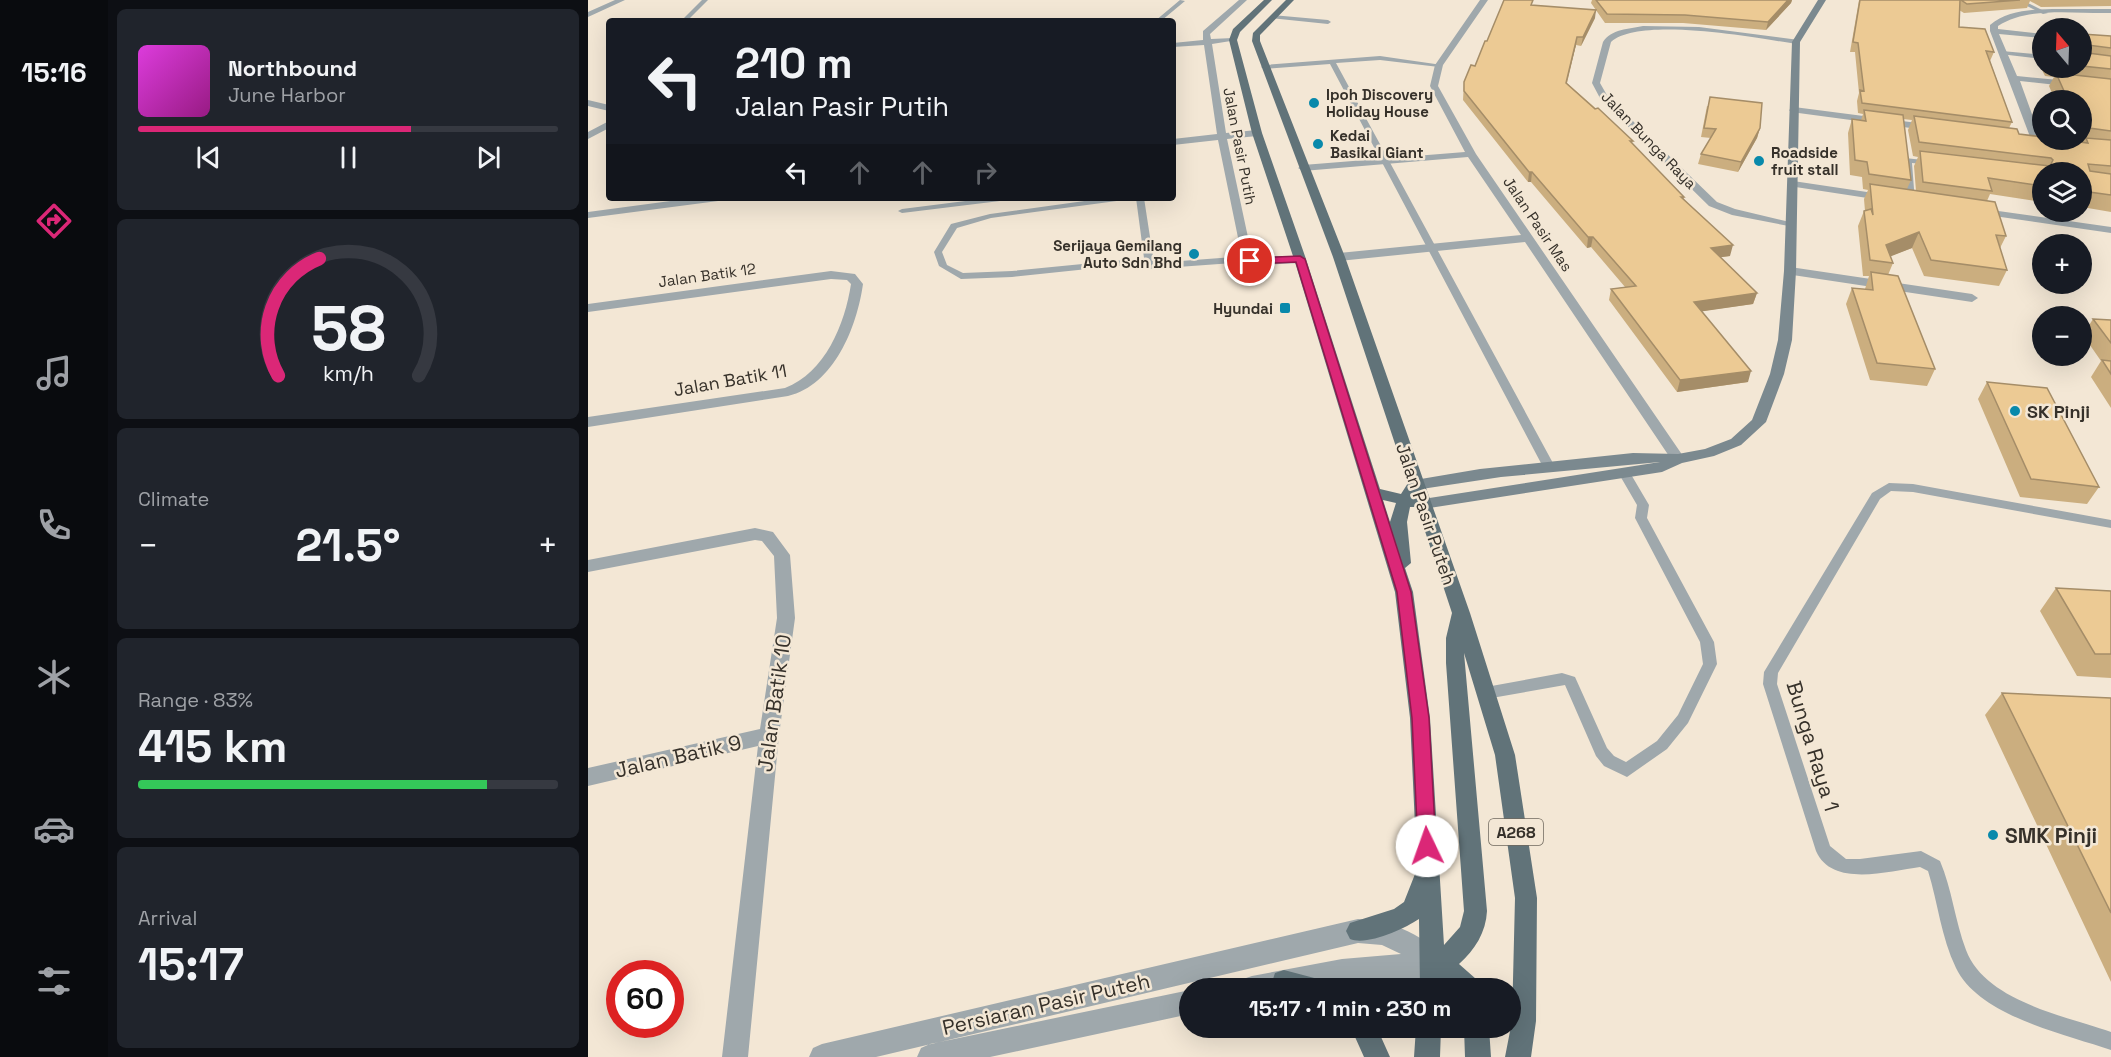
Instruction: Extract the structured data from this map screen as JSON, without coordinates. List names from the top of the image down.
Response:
{
  "streets": {
    "main road": ["Jalan Pasir Puteh", "A268"],
    "street": [
      "Jalan Bunga Raya",
      "Jalan Pasir Putih",
      "Jalan Pasir Mas",
      "Jalan Batik 12",
      "Jalan Batik 11",
      "Jalan Batik 10",
      "Jalan Batik 9",
      "Persiaran Pasir Puteh"
    ],
    "lane": ["Bunga Raya 1"]
  },
  "crossings": [
    ["Jalan Batik 12", "Jalan Batik 11"],
    ["Jalan Batik 10", "Jalan Batik 9"]
  ],
  "places": {
    "other": [
      "Ipoh Discovery Holiday House",
      "Kedai Basikal Giant",
      "Roadside fruit stall",
      "Serijaya Gemilang Auto Sdn Bhd",
      "SK Pinji",
      "SMK Pinji"
    ],
    "transit": ["Hyundai"]
  },
  "north": "top",
  "page": {
    "tabs": "15:16",
    "map_buttons": ["+", "−"],
    "turn": ["210 m", "Jalan Pasir Putih"],
    "song": ["Northbound", "June Harbor"],
    "tile": [
      "Climate",
      ["Range · 83%", "415 km"],
      ["Arrival", "15:17"]
    ],
    "heat": ["−", "21.5°", "+"],
    "limit": "60",
    "trip": "15:17 · 1 min · 230 m",
    "gauge": ["58", "km/h"]
  }
}
